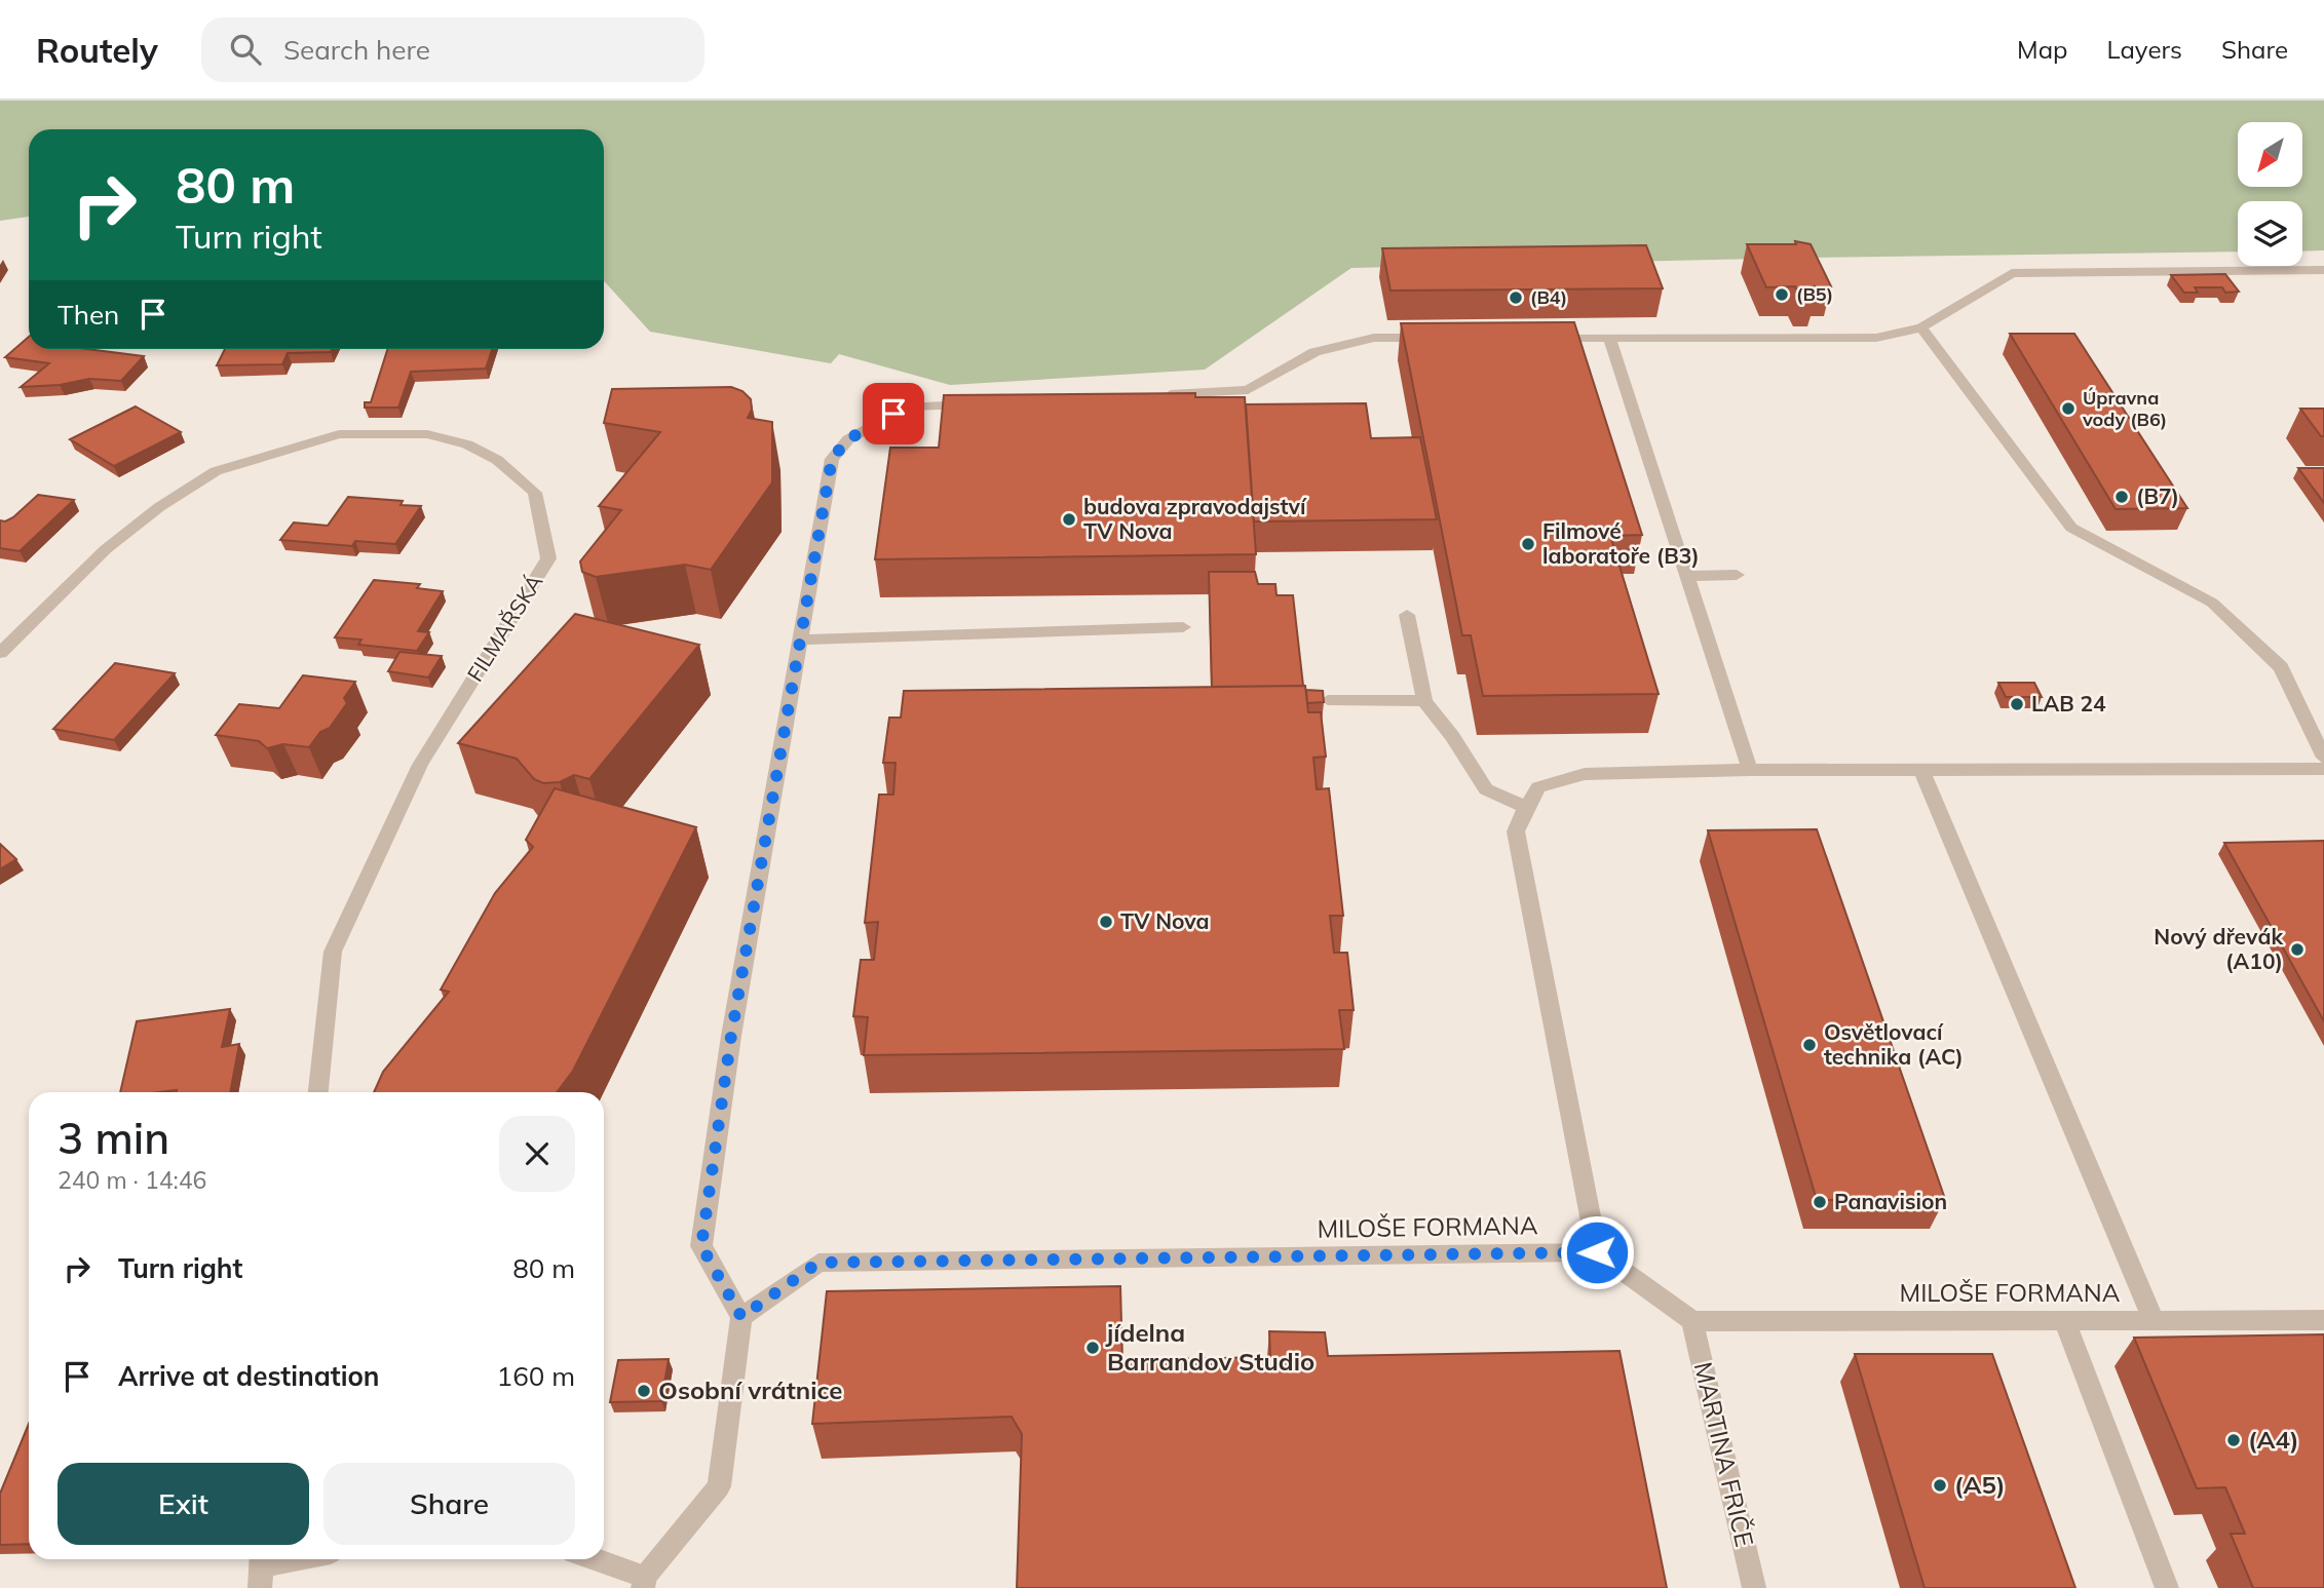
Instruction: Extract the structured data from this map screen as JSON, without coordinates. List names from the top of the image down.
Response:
{
  "streets": {
    "street": ["FILMAŘSKÁ", "MILOŠE FORMANA", "MARTINA FRIČE"]
  },
  "crossings": [
    ["MILOŠE FORMANA", "MARTINA FRIČE"]
  ],
  "places": [
    "(B5)",
    "(B4)",
    "Úpravna vody (B6)",
    "(B7)",
    "budova zpravodajství TV Nova",
    "Filmové laboratoře (B3)",
    "LAB 24",
    "TV Nova",
    "Nový dřevák (A10)",
    "Osvětlovací technika (AC)",
    "Panavision",
    "jídelna Barrandov Studio",
    "Osobní vrátnice",
    "(A4)",
    "(A5)"
  ],
  "north": "bottom left",
  "page": {
    "header": "Routely",
    "search": "Search here",
    "nav": ["Map", "Layers", "Share"],
    "turn": ["80 m", "Turn right"],
    "then": "Then",
    "heading": ["3 min", "240 m · 14:46"],
    "list": [
      {
        "name": "Turn right",
        "value": "80 m"
      },
      {
        "name": "Arrive at destination",
        "value": "160 m"
      }
    ],
    "buttons": ["Exit", "Share"]
  }
}
